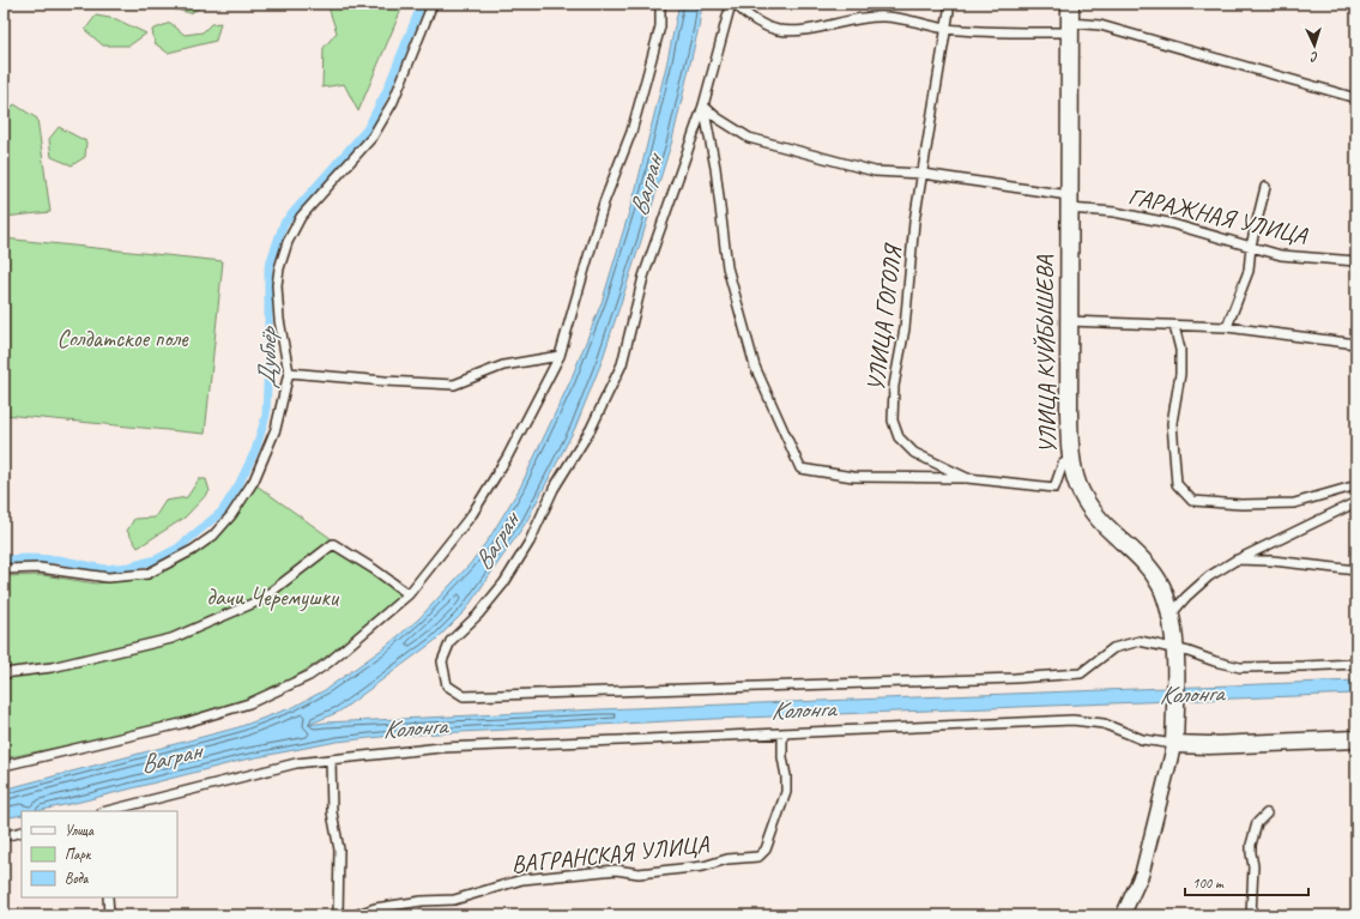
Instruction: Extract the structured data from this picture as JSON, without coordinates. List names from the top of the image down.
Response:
{
  "streets": {
    "highway": ["УЛИЦА КУЙБЫШЕВА"],
    "street": ["ГАРАЖНАЯ УЛИЦА", "УЛИЦА ГОГОЛЯ", "ВАГРАНСКАЯ УЛИЦА"]
  },
  "crossings": [
    ["ГАРАЖНАЯ УЛИЦА", "УЛИЦА ГОГОЛЯ"],
    ["ГАРАЖНАЯ УЛИЦА", "УЛИЦА КУЙБЫШЕВА"],
    ["УЛИЦА ГОГОЛЯ", "УЛИЦА КУЙБЫШЕВА"]
  ],
  "water": ["Вагран", "Дублёр", "Колонга"],
  "parks": ["Солдатское поле", "дачи Черемушки"],
  "legend": ["Улица", "Парк", "Вода"],
  "scale_bar": "100 m",
  "north": "bottom"
}
